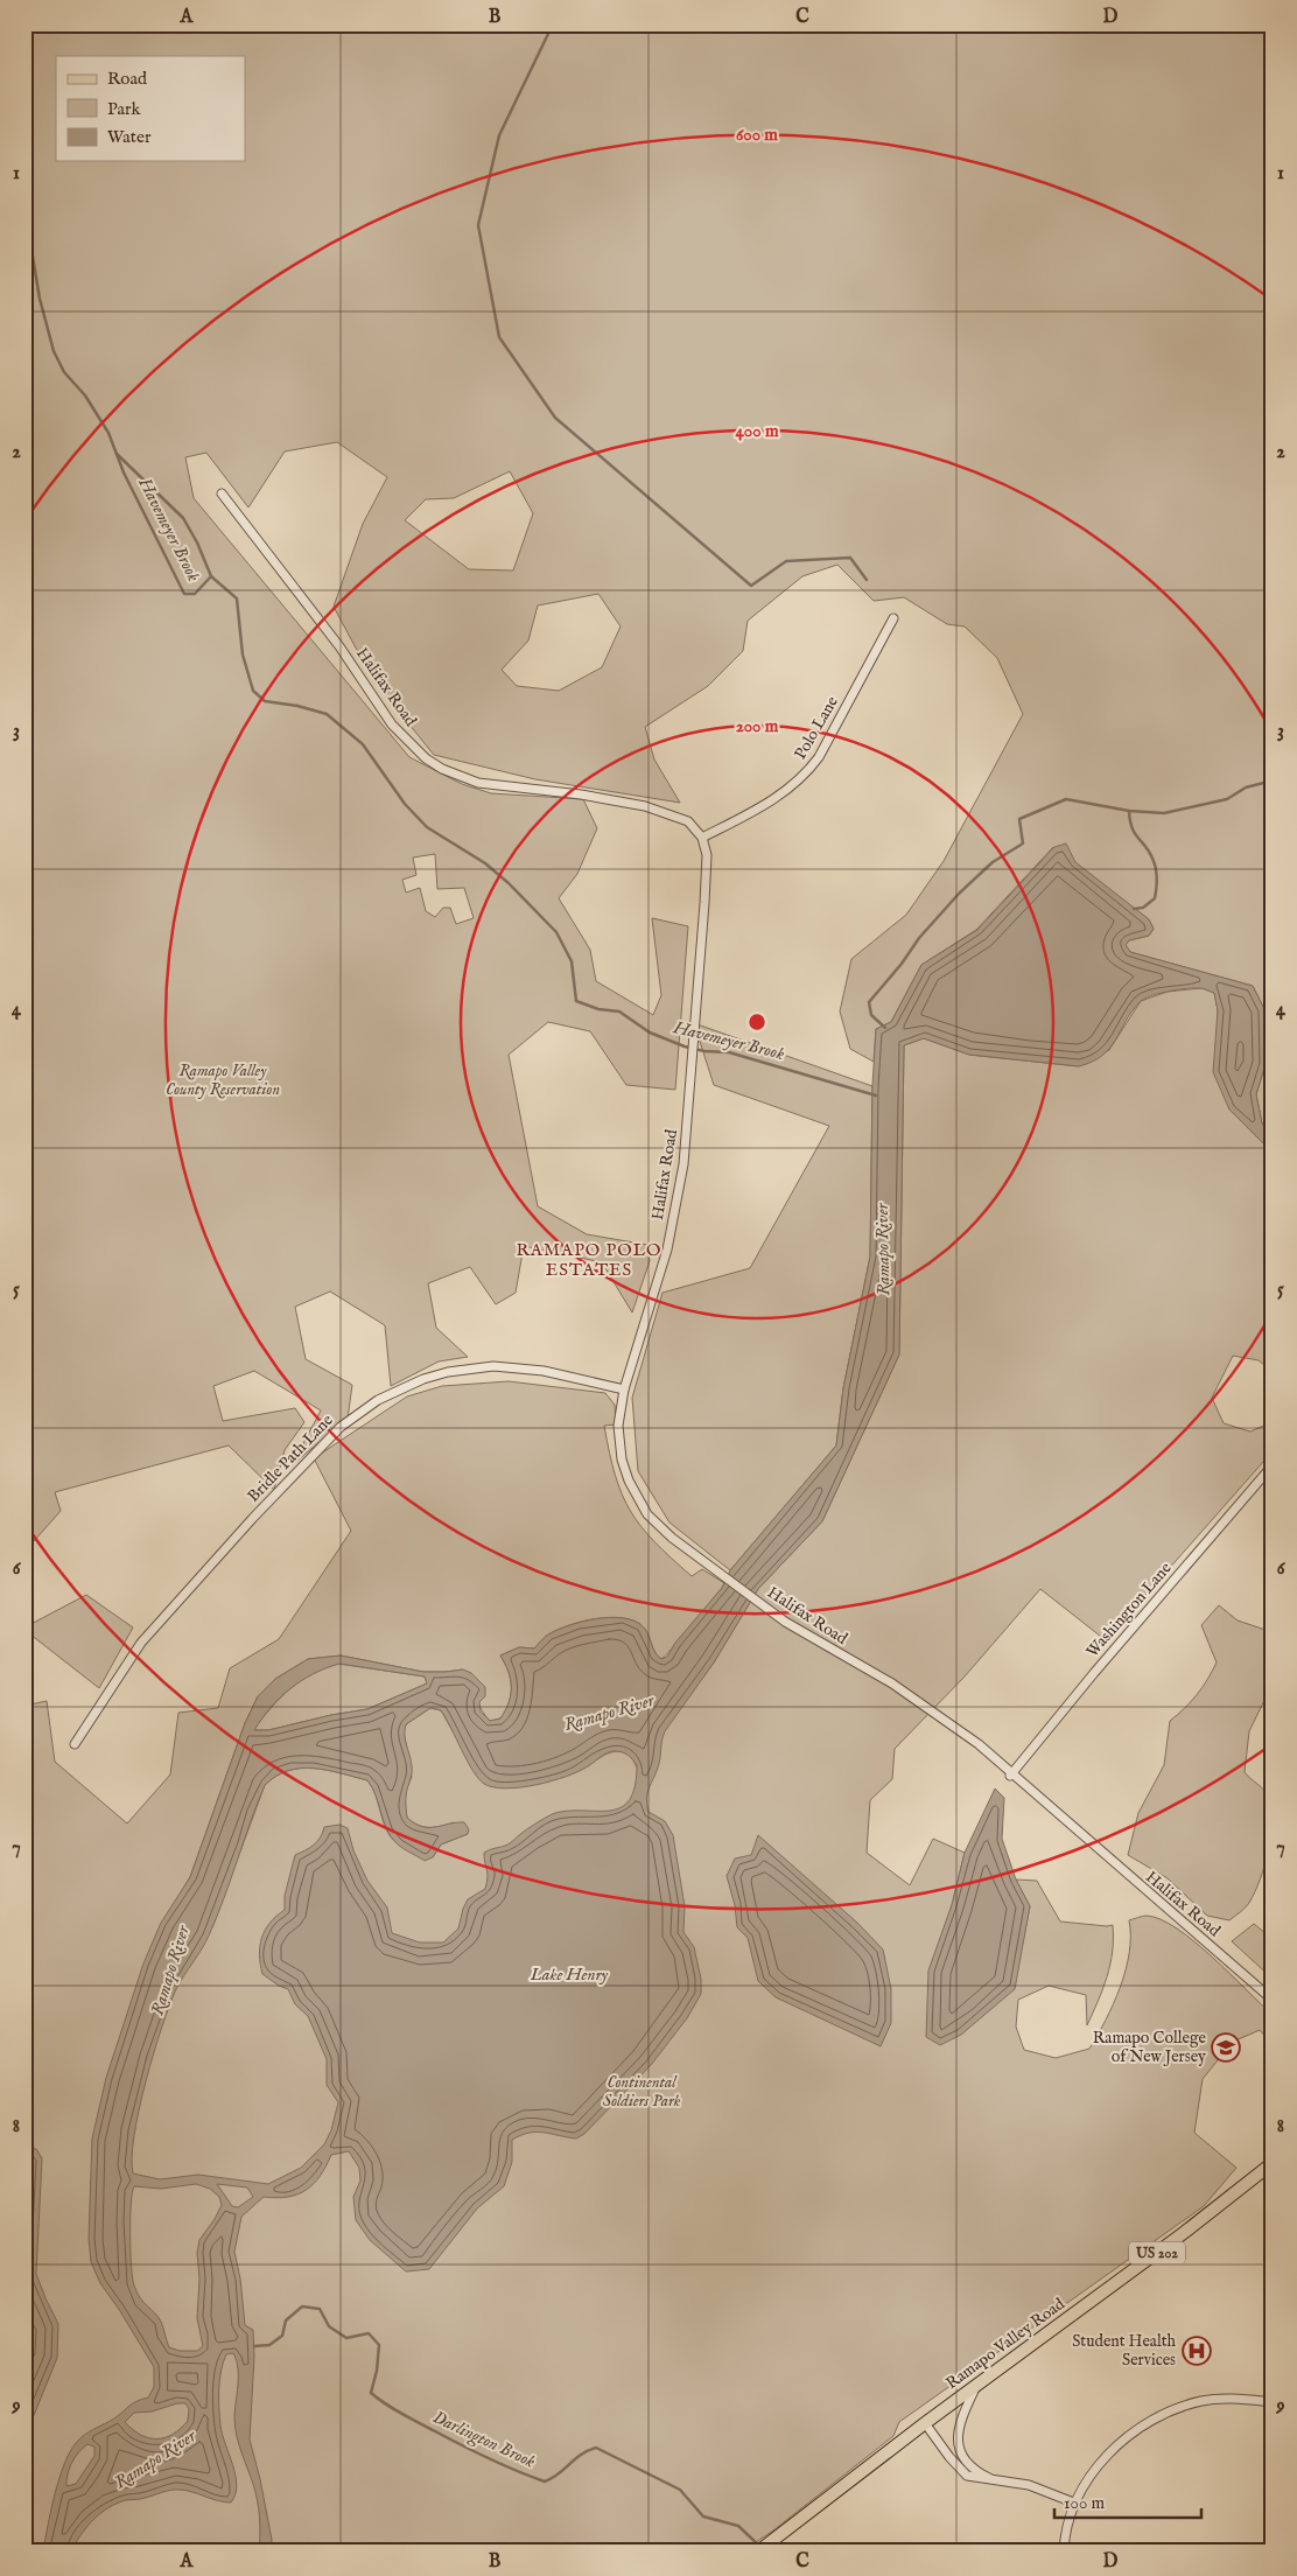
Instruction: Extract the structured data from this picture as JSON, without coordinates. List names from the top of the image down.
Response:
{
  "streets": {
    "main road": ["US 202", "Ramapo Valley Road"],
    "street": [
      "Halifax Road",
      "Polo Lane",
      "Bridle Path Lane",
      "Washington Lane"
    ]
  },
  "crossings": [
    ["Halifax Road", "Polo Lane"],
    ["Halifax Road", "Bridle Path Lane"],
    ["Halifax Road", "Washington Lane"]
  ],
  "districts": ["RAMAPO POLO ESTATES"],
  "water": [
    "Havemeyer Brook",
    "Ramapo River",
    "Lake Henry",
    "Darlington Brook"
  ],
  "parks": ["Ramapo Valley County Reservation", "Continental Soldiers Park"],
  "places": {
    "school or university": ["Ramapo College of New Jersey"],
    "hospital": ["Student Health Services"]
  },
  "legend": ["Road", "Park", "Water"],
  "scale_bar": "100 m",
  "grid": {
    "columns": [
      "A",
      "B",
      "C",
      "D"
    ],
    "rows": [
      "1",
      "2",
      "3",
      "4",
      "5",
      "6",
      "7",
      "8",
      "9"
    ]
  },
  "rings": ["600 m", "400 m", "200 m"]
}
